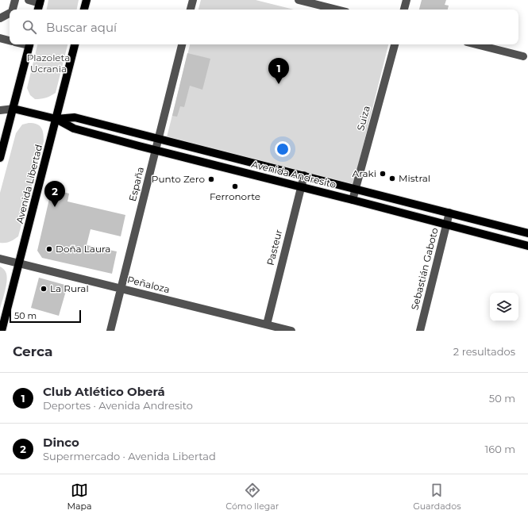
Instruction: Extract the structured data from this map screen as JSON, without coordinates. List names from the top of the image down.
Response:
{
  "streets": {
    "main road": ["Avenida Andresito", "Avenida Libertad"],
    "street": [
      "Suiza",
      "España",
      "Pasteur",
      "Sebastián Gaboto",
      "Peñaloza"
    ]
  },
  "crossings": [
    ["Suiza", "Avenida Andresito"],
    ["Avenida Andresito", "Avenida Libertad"],
    ["Avenida Andresito", "España"],
    ["Avenida Andresito", "Pasteur"],
    ["Avenida Andresito", "Sebastián Gaboto"],
    ["Avenida Libertad", "Peñaloza"],
    ["España", "Peñaloza"],
    ["Pasteur", "Peñaloza"]
  ],
  "parks": ["Plazoleta Ucrania"],
  "places": [
    "Araki",
    "Mistral",
    "Punto Zero",
    "Ferronorte",
    "Doña Laura",
    "La Rural"
  ],
  "scale_bar": "50 m",
  "page": {
    "search": "Buscar aquí",
    "pins": ["1", "2"],
    "scale": "50 m",
    "heading": ["Cerca", "2 resultados"],
    "list": [
      {
        "mark": "1",
        "name": "Club Atlético Oberá",
        "note": "Deportes · Avenida Andresito",
        "value": "50 m"
      },
      {
        "mark": "2",
        "name": "Dinco",
        "note": "Supermercado · Avenida Libertad",
        "value": "160 m"
      }
    ],
    "nav": ["Mapa", "Cómo llegar", "Guardados"]
  }
}
